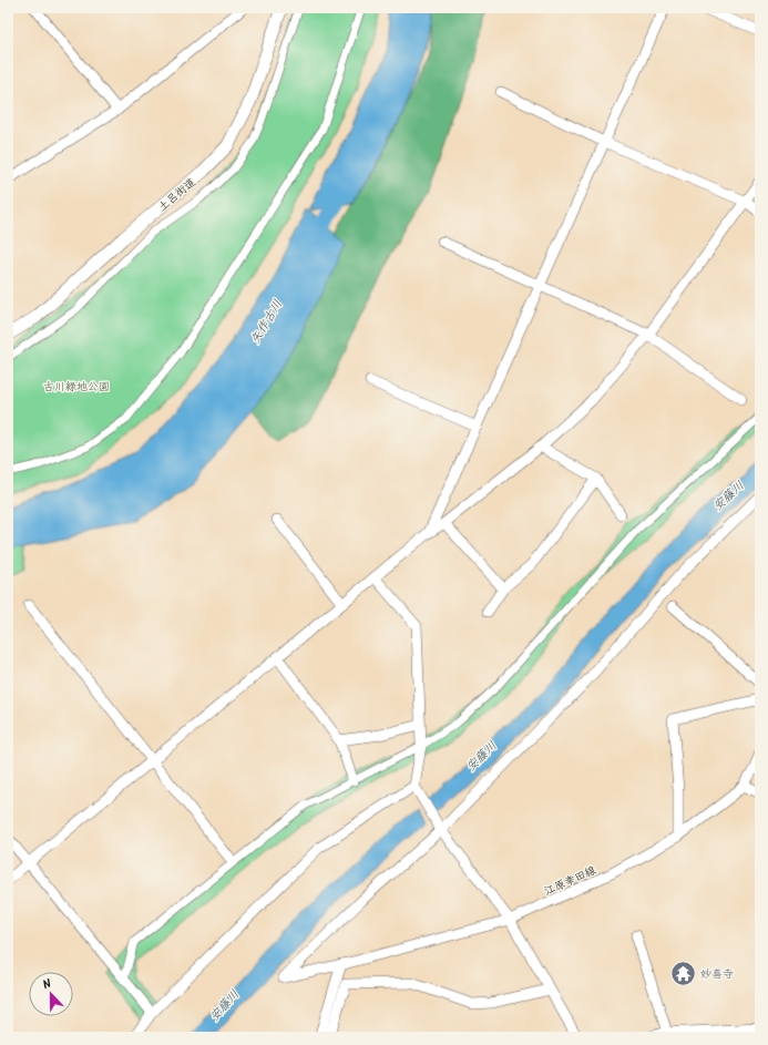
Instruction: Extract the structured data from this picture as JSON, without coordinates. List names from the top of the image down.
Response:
{
  "streets": {
    "street": ["土呂街道", "江原幸田線"]
  },
  "water": ["矢作古川", "安藤川"],
  "parks": ["古川緑地公園"],
  "places": {
    "temple": ["妙喜寺"]
  },
  "north": "top"
}
